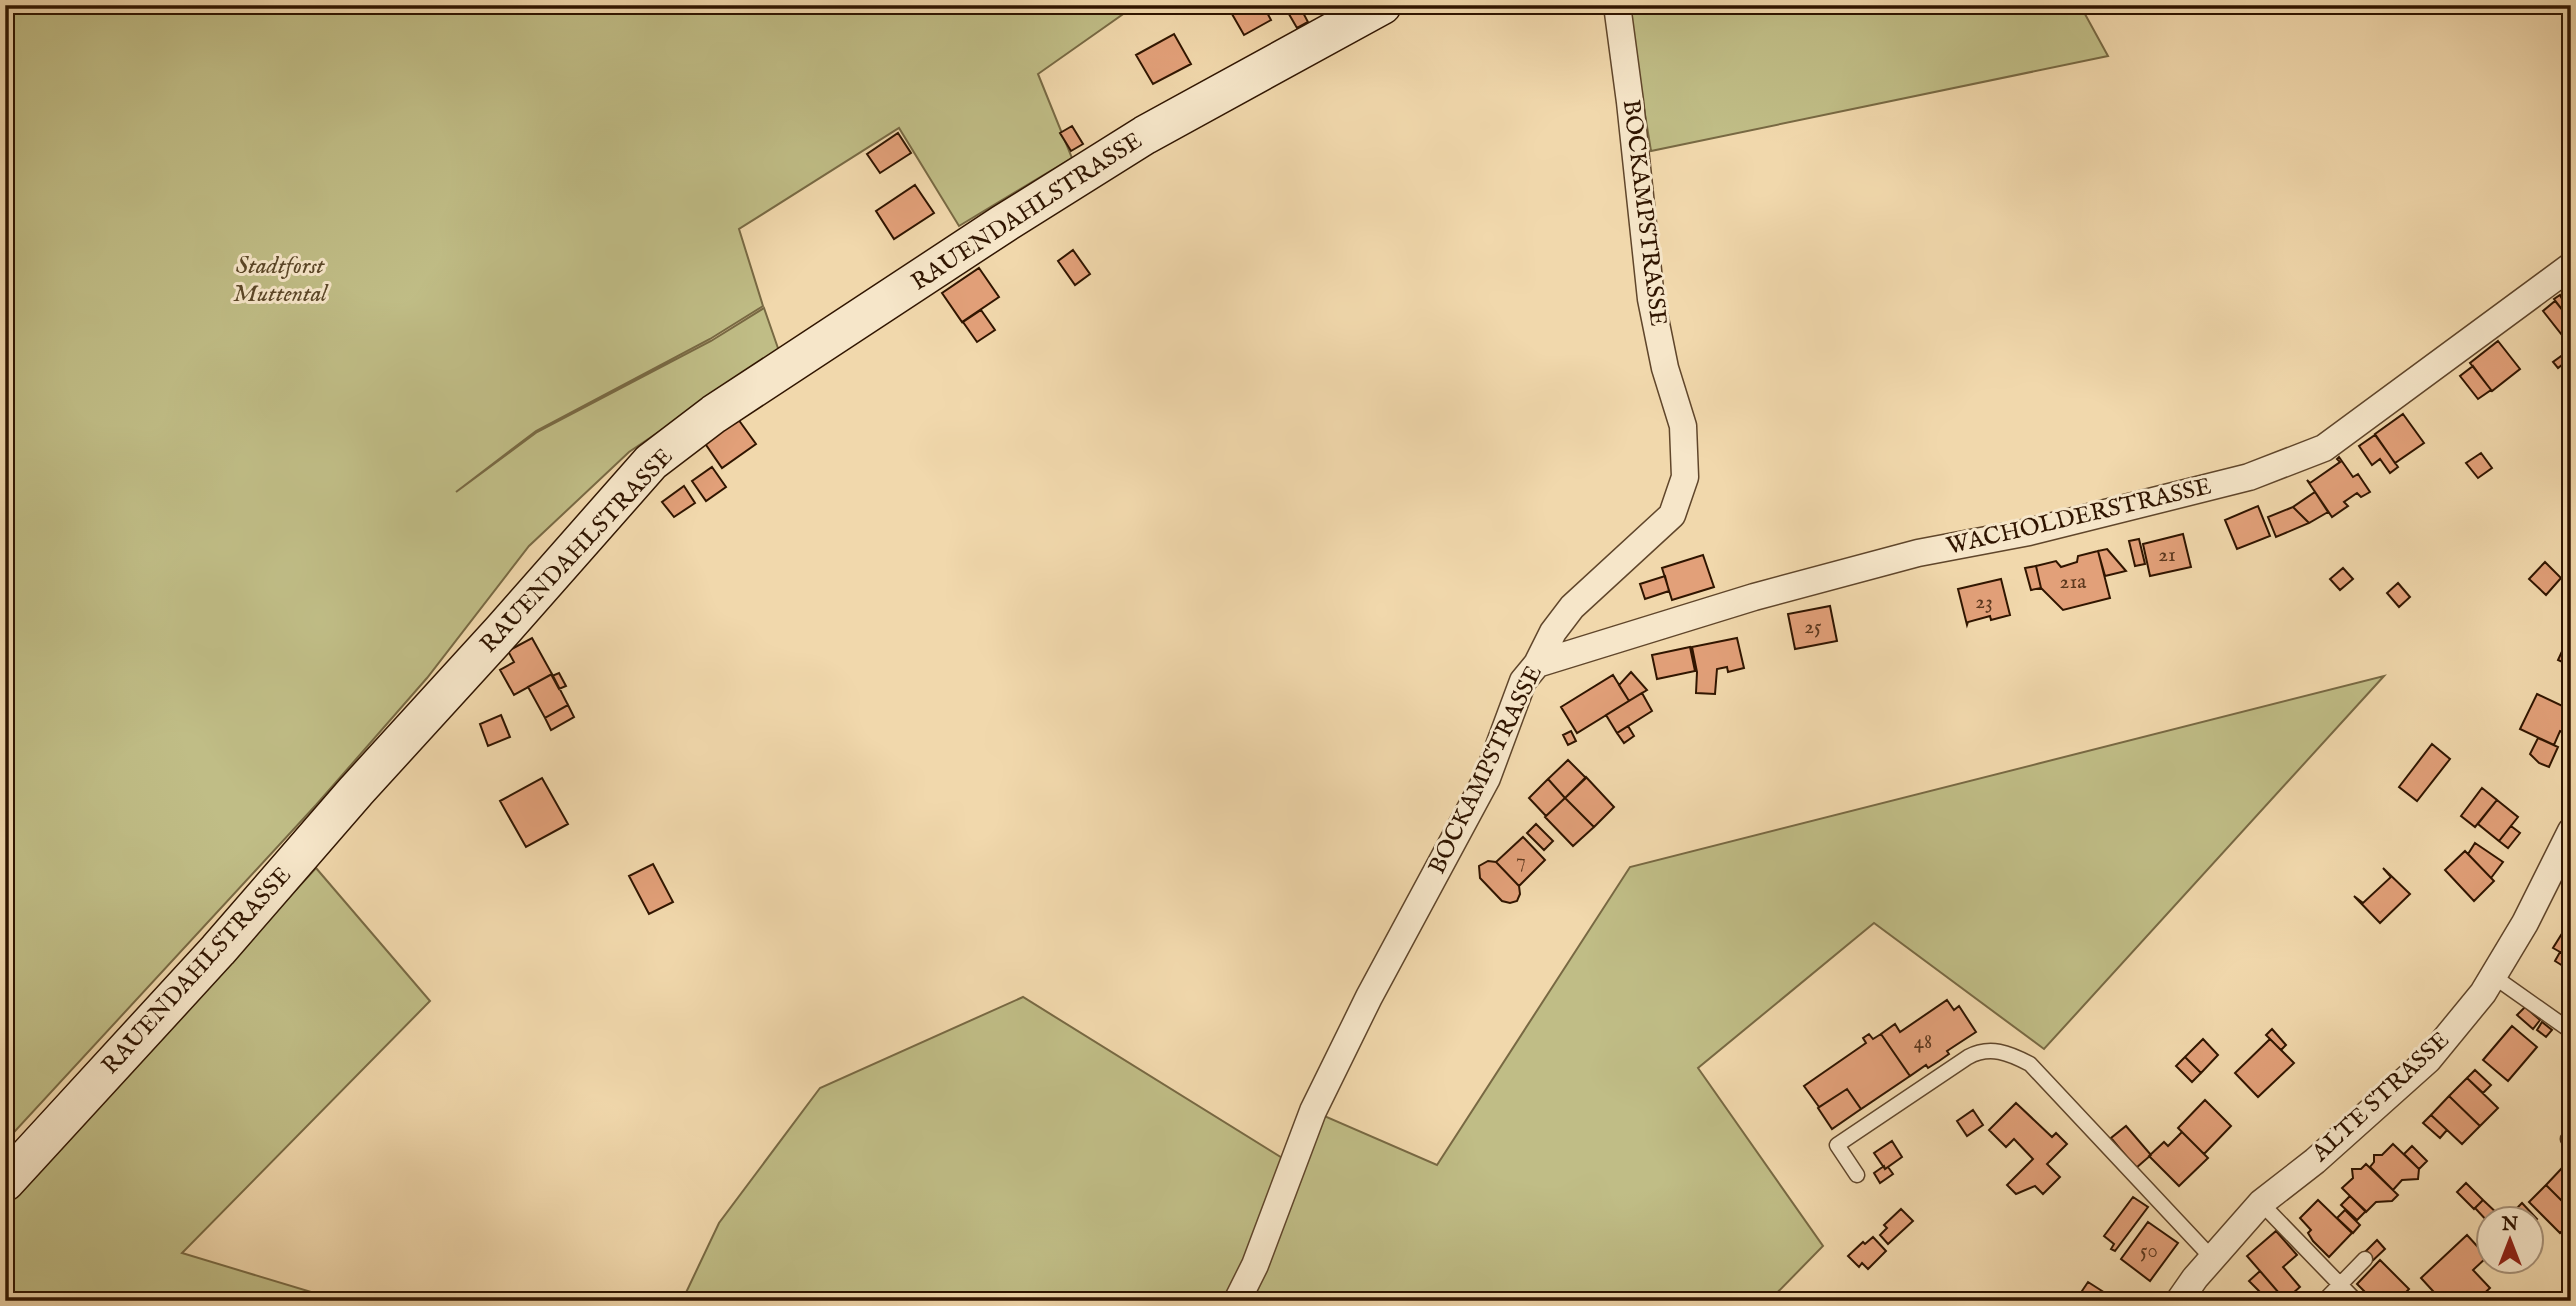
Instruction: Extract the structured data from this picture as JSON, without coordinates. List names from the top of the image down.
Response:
{
  "streets": {
    "street": [
      "RAUENDAHLSTRASSE",
      "BOCKAMPSTRASSE",
      "WACHOLDERSTRASSE",
      "ALTE STRASSE"
    ]
  },
  "crossings": [
    ["BOCKAMPSTRASSE", "WACHOLDERSTRASSE"]
  ],
  "parks": ["Stadtforst Muttental"],
  "house_numbers": [
    "21",
    "21a",
    "23",
    "25",
    "7",
    "48",
    "50"
  ],
  "north": "top"
}
